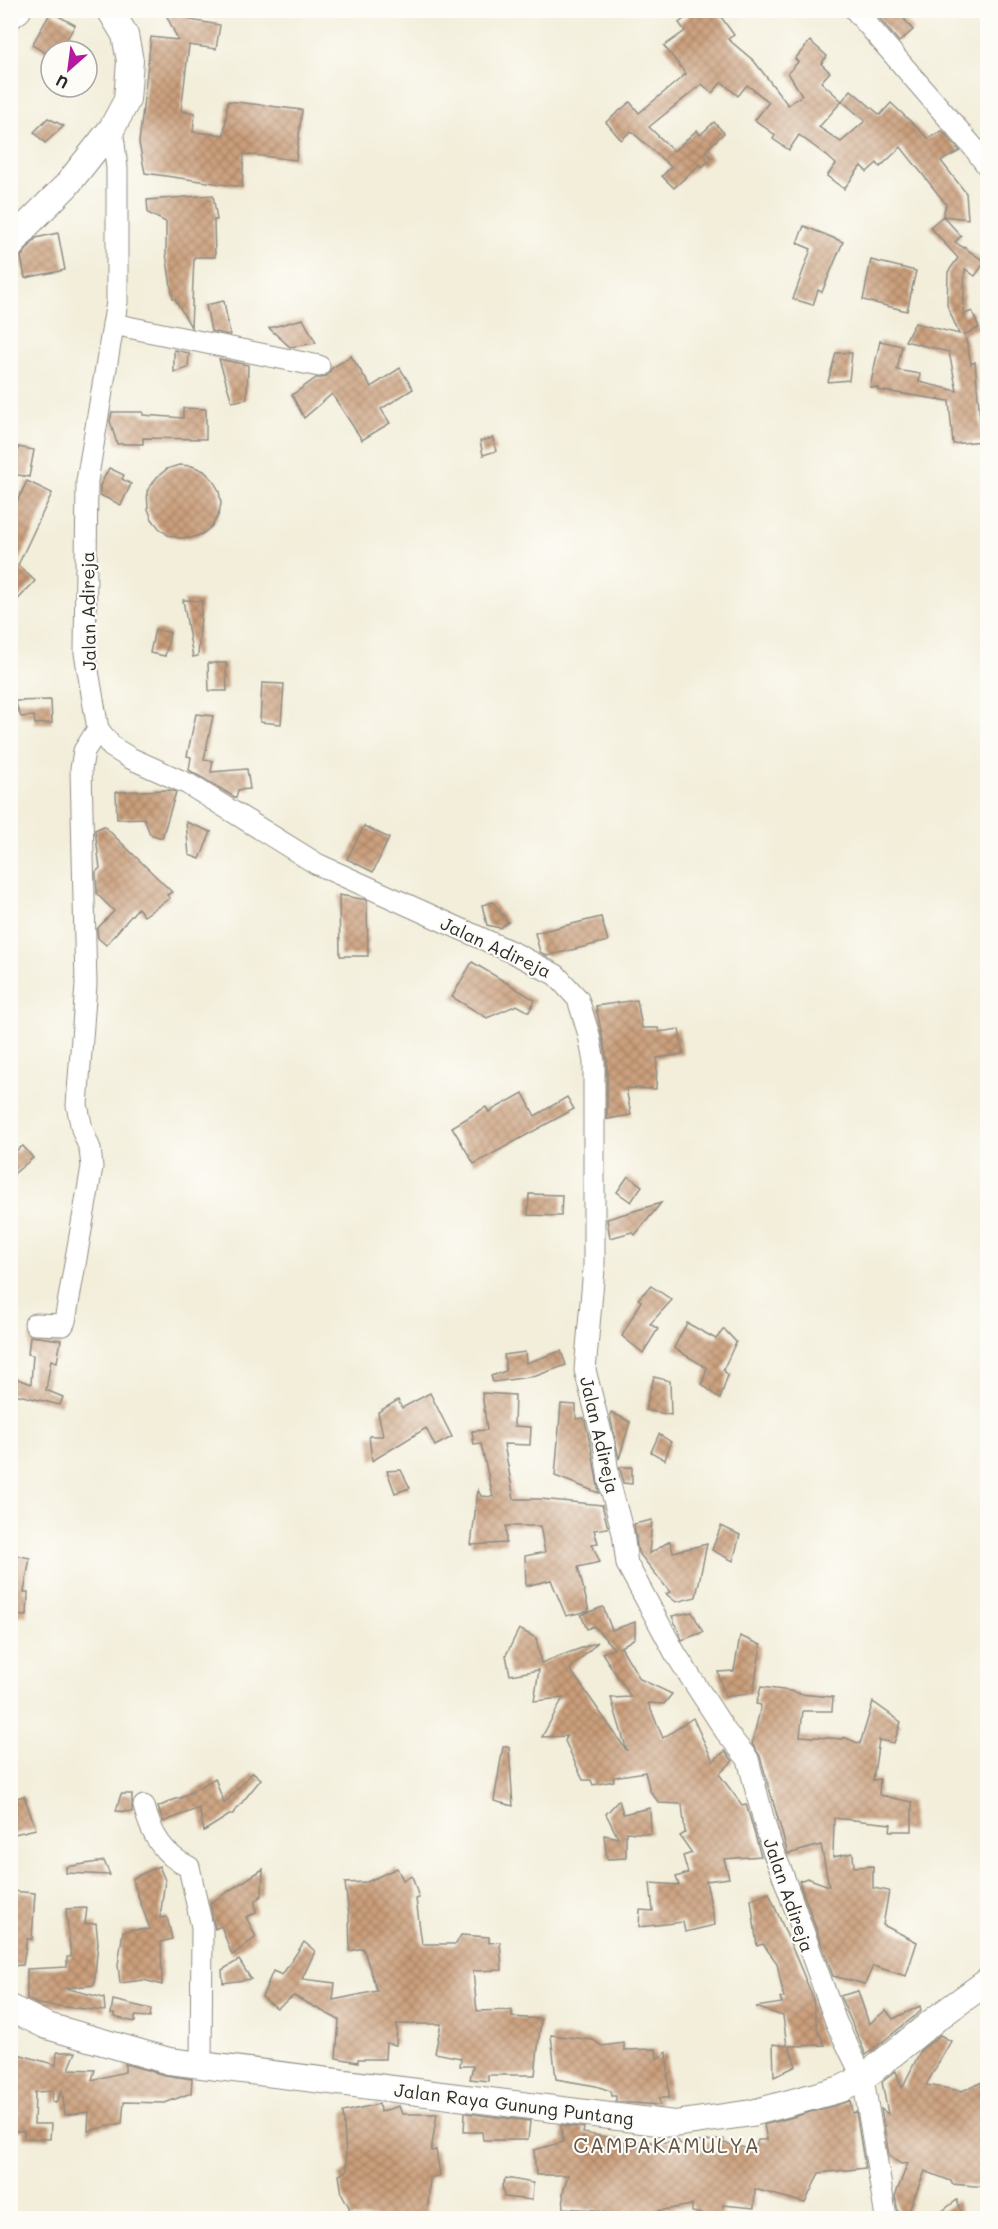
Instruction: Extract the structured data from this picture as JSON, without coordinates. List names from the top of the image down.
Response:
{
  "streets": {
    "street": ["Jalan Adireja", "Jalan Raya Gunung Puntang"]
  },
  "crossings": [
    ["Jalan Adireja", "Jalan Raya Gunung Puntang"]
  ],
  "districts": ["CAMPAKAMULYA"],
  "north": "bottom left"
}
